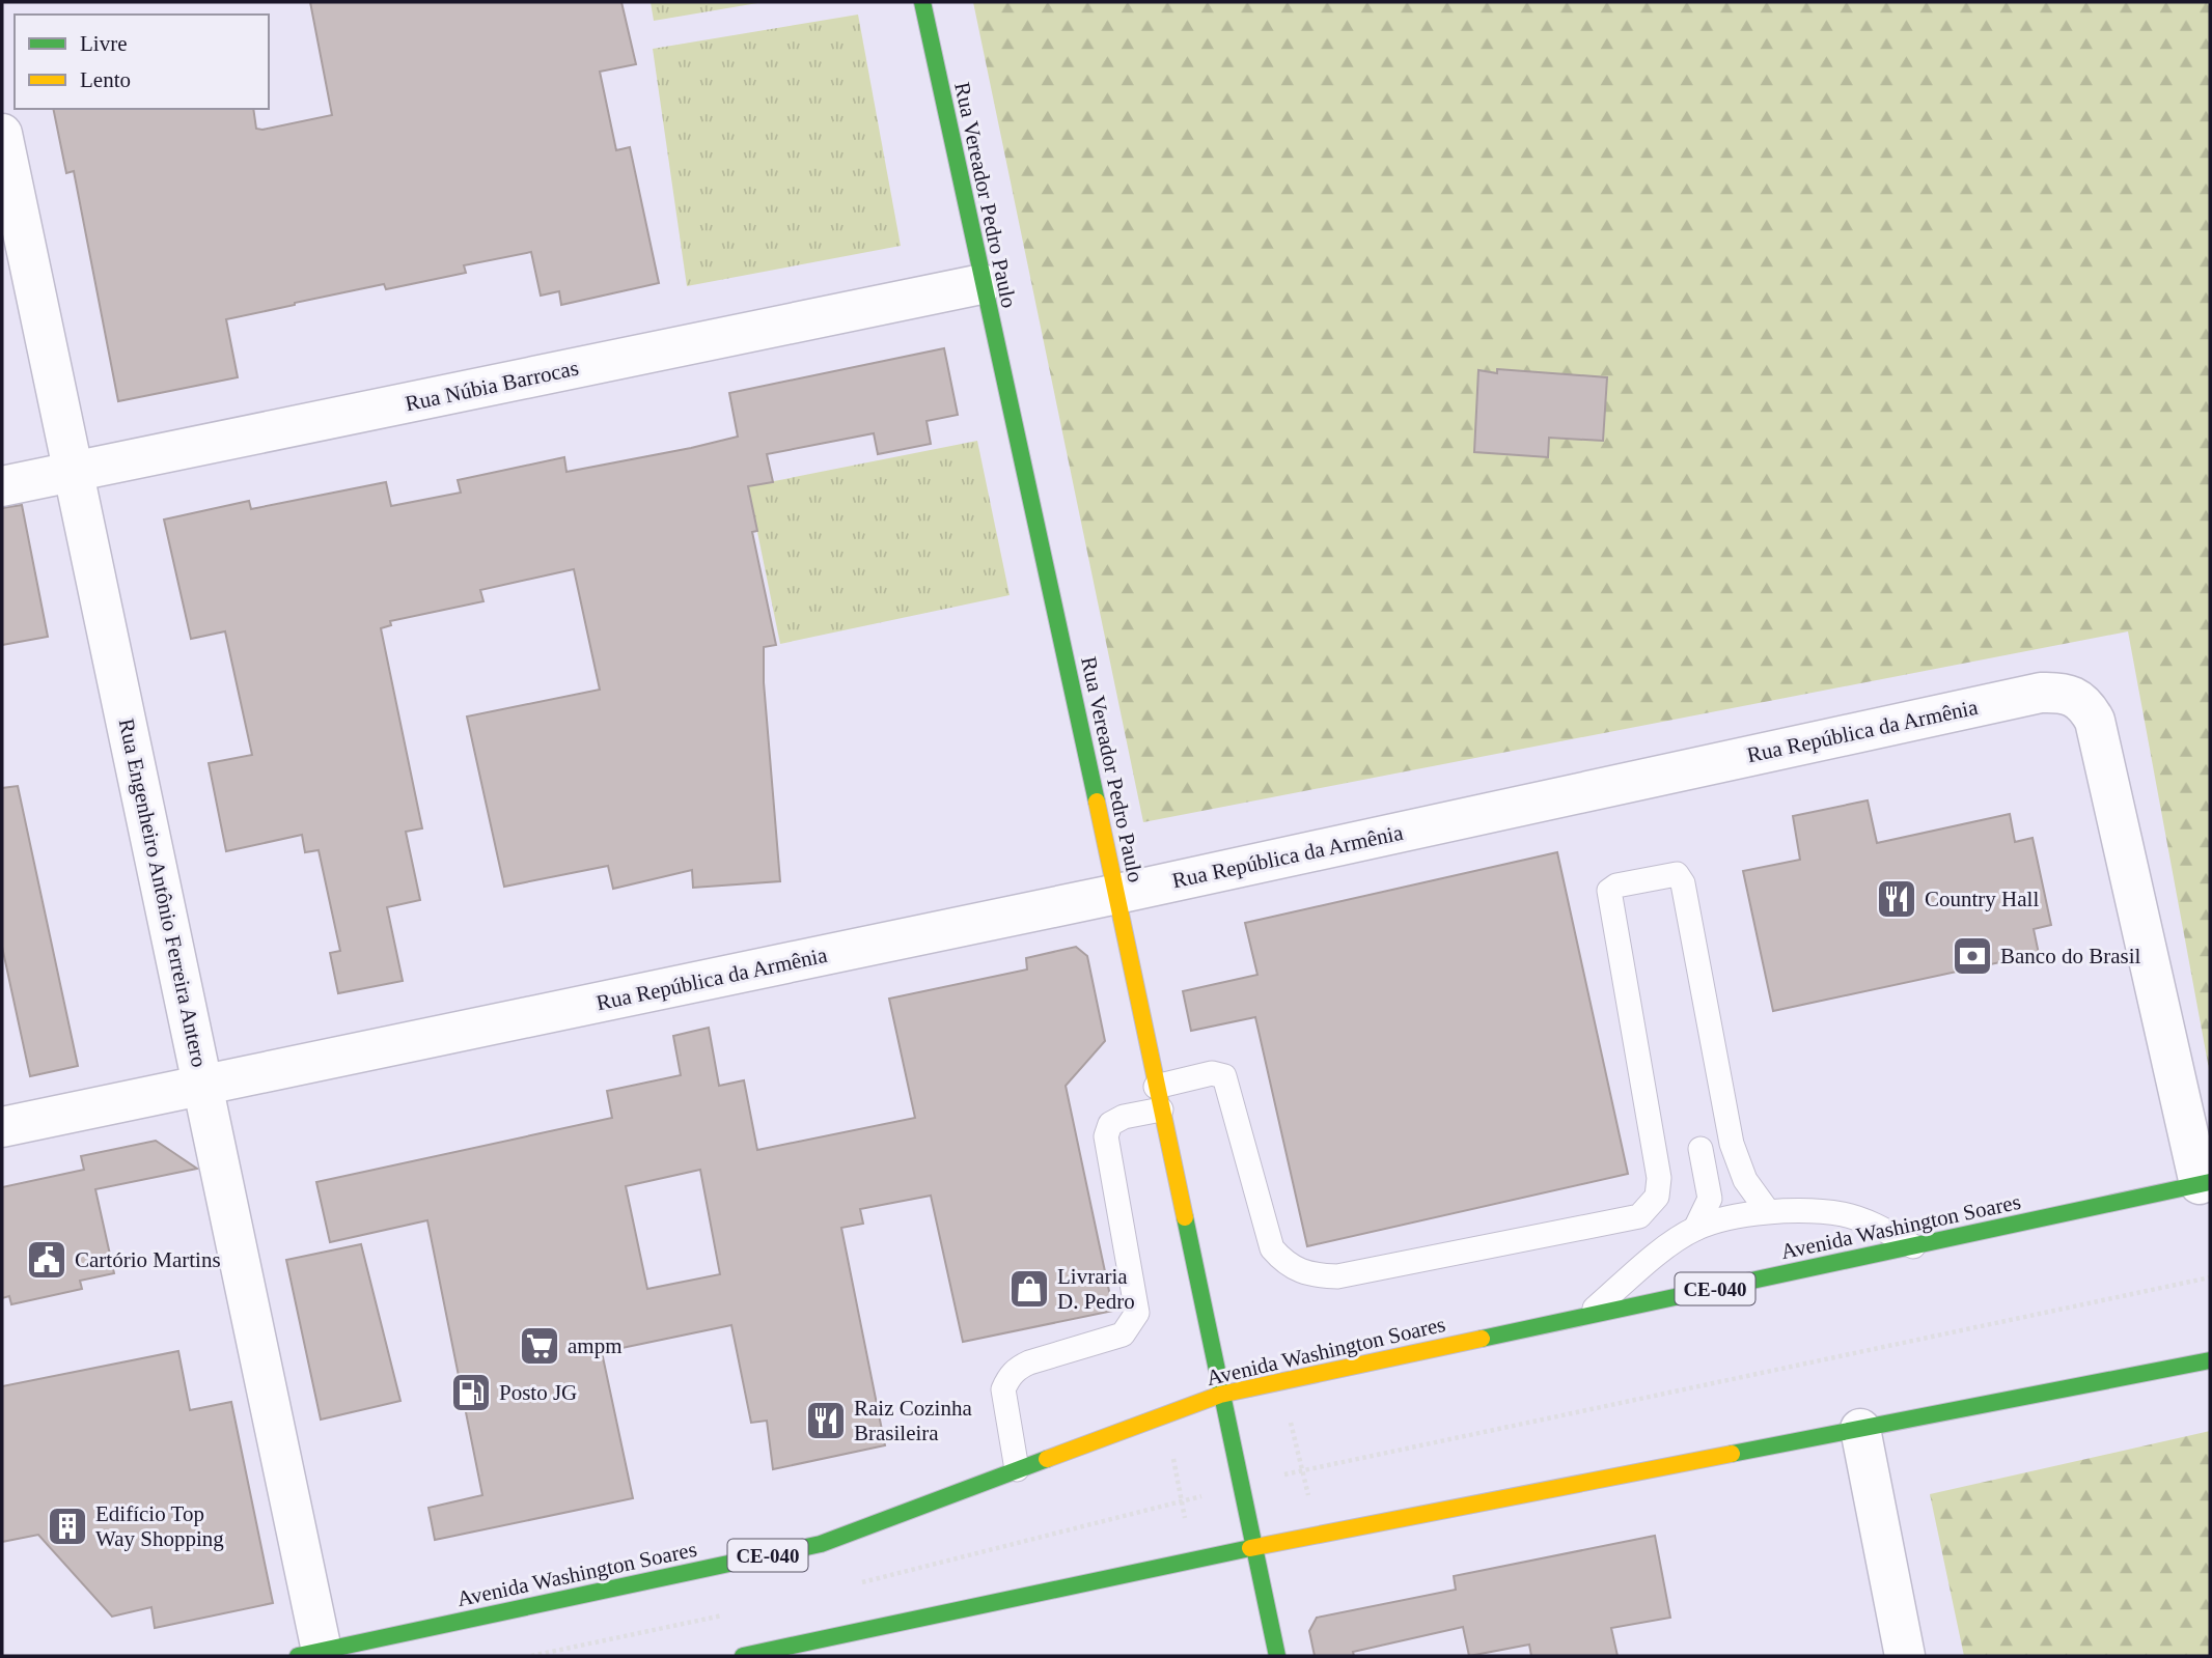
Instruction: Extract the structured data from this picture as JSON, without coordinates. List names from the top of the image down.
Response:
{
  "streets": {
    "main road": ["Rua Vereador Pedro Paulo", "Avenida Washington Soares", "CE-040"],
    "street": ["Rua Núbia Barrocas", "Rua República da Armênia", "Rua Engenheiro Antônio Ferreira Antero"]
  },
  "crossings": [
    ["Rua Vereador Pedro Paulo", "Rua Núbia Barrocas"],
    ["Rua Vereador Pedro Paulo", "Rua República da Armênia"],
    ["Rua Vereador Pedro Paulo", "Avenida Washington Soares"],
    ["Rua Núbia Barrocas", "Rua Engenheiro Antônio Ferreira Antero"],
    ["Rua República da Armênia", "Rua Engenheiro Antônio Ferreira Antero"],
    ["Rua República da Armênia", "Avenida Washington Soares"],
    ["Rua Engenheiro Antônio Ferreira Antero", "Avenida Washington Soares"]
  ],
  "places": {
    "restaurant": ["Country Hall", "Raiz Cozinha Brasileira"],
    "bank": ["Banco do Brasil"],
    "public building": ["Cartório Martins"],
    "shop": ["Livraria D. Pedro"],
    "supermarket": ["ampm"],
    "fuel station": ["Posto JG"],
    "building": ["Edifício Top Way Shopping"]
  },
  "legend": ["Livre", "Lento"]
}
